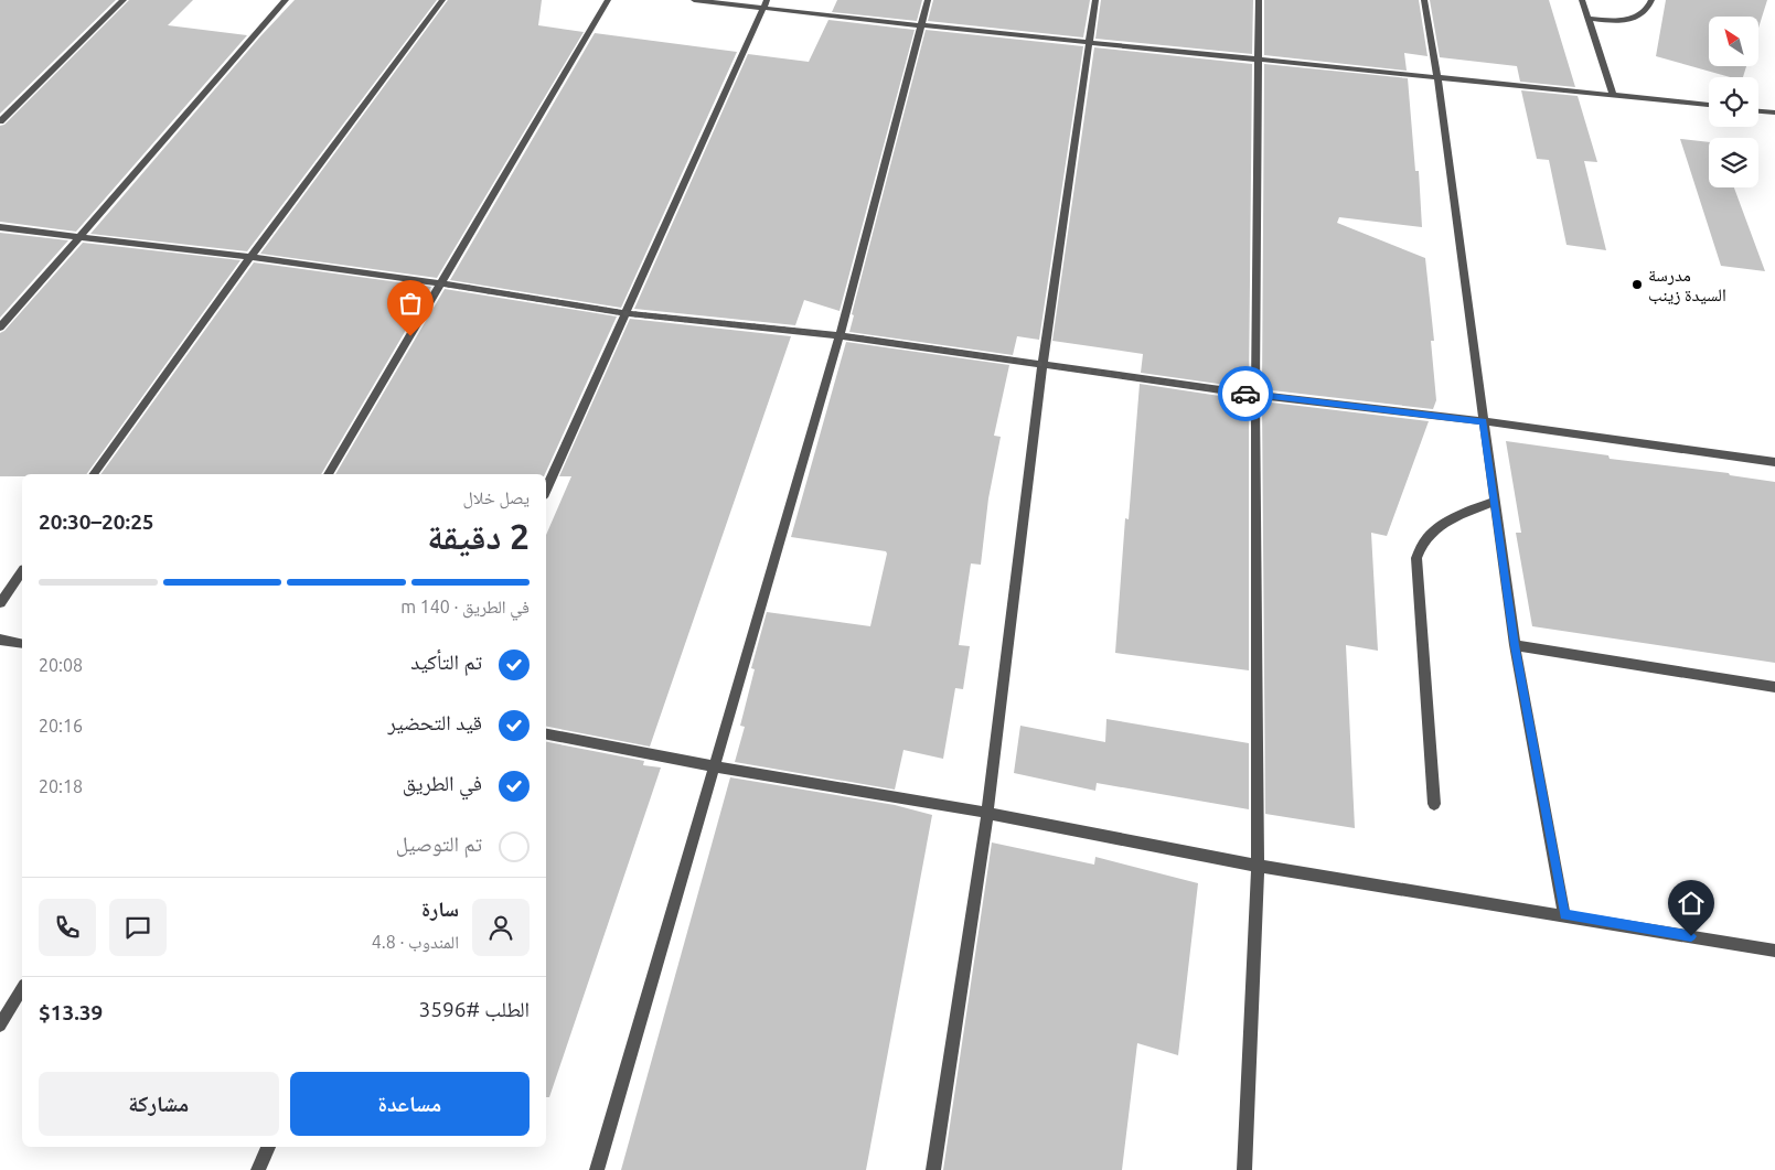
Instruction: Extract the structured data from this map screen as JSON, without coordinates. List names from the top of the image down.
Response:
{
  "places": ["مدرسة السيدة زينب"],
  "north": "top left",
  "page": {
    "heading": ["2 دقيقة", "يصل خلال", "20:25–20:30"],
    "panel": [
      "سارة",
      "المندوب · 4.8",
      "الطلب #3596",
      "$13.39"
    ],
    "bar": "في الطريق · 140 m",
    "list": [
      ["تم التأكيد", "20:08"],
      ["قيد التحضير", "20:16"],
      ["في الطريق", "20:18"],
      "تم التوصيل"
    ],
    "buttons": ["مساعدة", "مشاركة"]
  }
}
